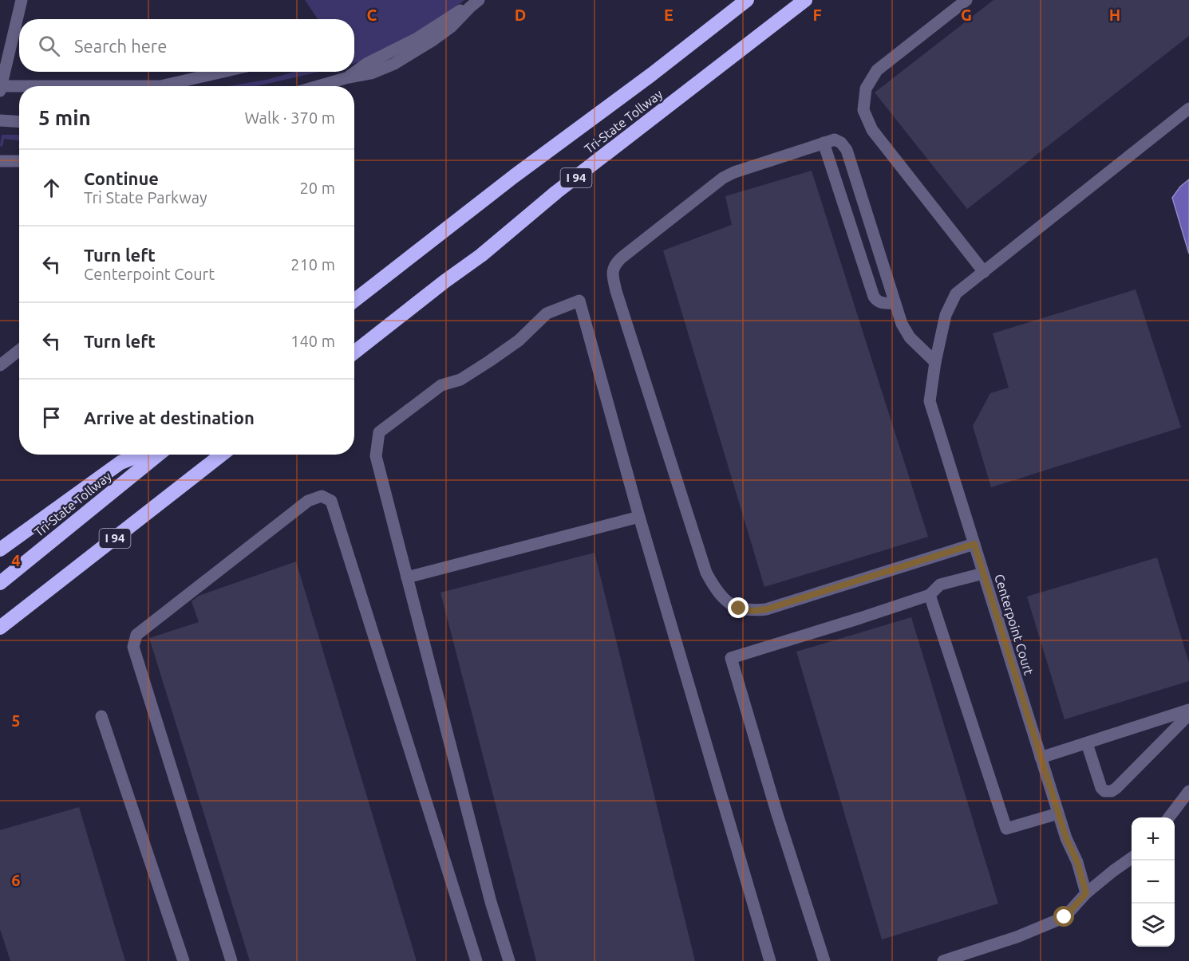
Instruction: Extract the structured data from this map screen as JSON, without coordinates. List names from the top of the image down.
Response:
{
  "streets": {
    "highway": ["Tri-State Tollway", "I 94"],
    "street": ["Centerpoint Court"]
  },
  "page": {
    "search": "Search here",
    "heading": ["5 min", "Walk · 370 m"],
    "list": [
      ["Continue", "Tri State Parkway", "20 m"],
      ["Turn left", "Centerpoint Court", "210 m"],
      ["Turn left", "140 m"],
      "Arrive at destination"
    ],
    "map_buttons": ["+", "−"]
  },
  "grid": {
    "columns": [
      "C",
      "D",
      "E",
      "F",
      "G",
      "H"
    ],
    "rows": ["4", "5", "6"]
  }
}
